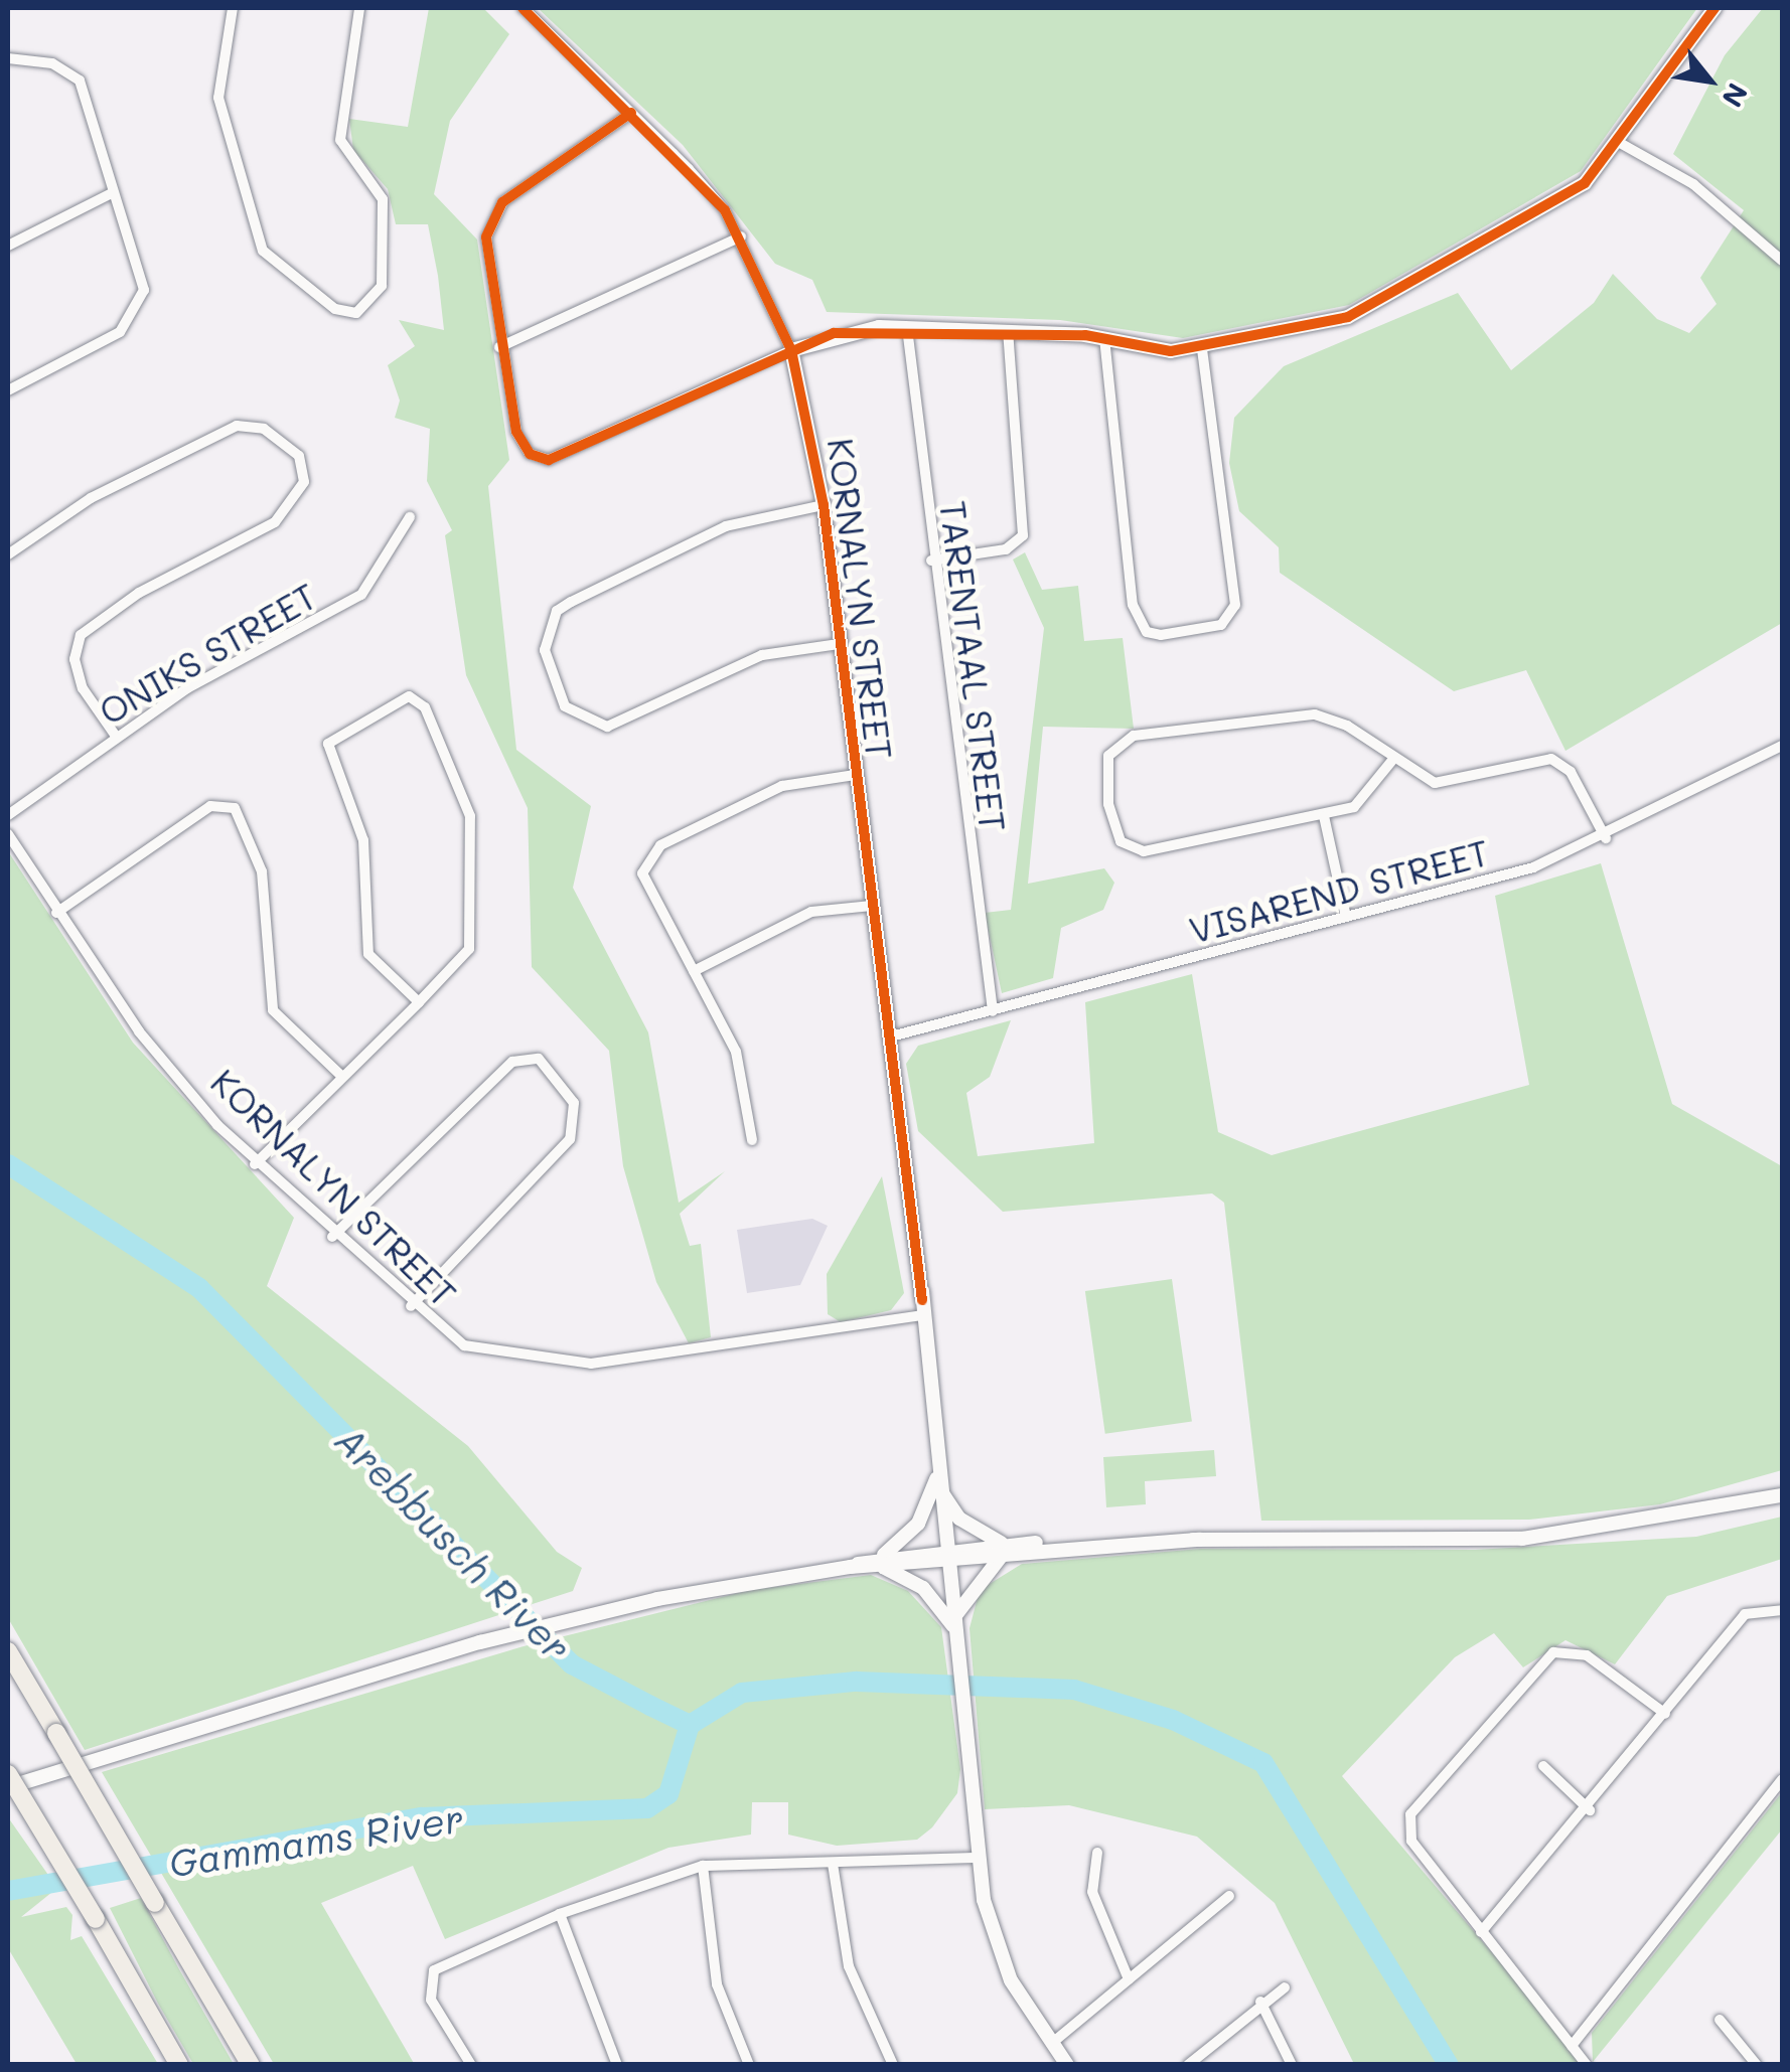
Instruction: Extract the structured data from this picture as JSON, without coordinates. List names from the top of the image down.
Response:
{
  "streets": {
    "street": [
      "KORNALYN STREET",
      "ONIKS STREET",
      "TARENTAAL STREET",
      "VISAREND STREET"
    ]
  },
  "crossings": [
    ["KORNALYN STREET", "VISAREND STREET"],
    ["TARENTAAL STREET", "VISAREND STREET"]
  ],
  "water": ["Arebbusch River", "Gammams River"],
  "north": "bottom right"
}
